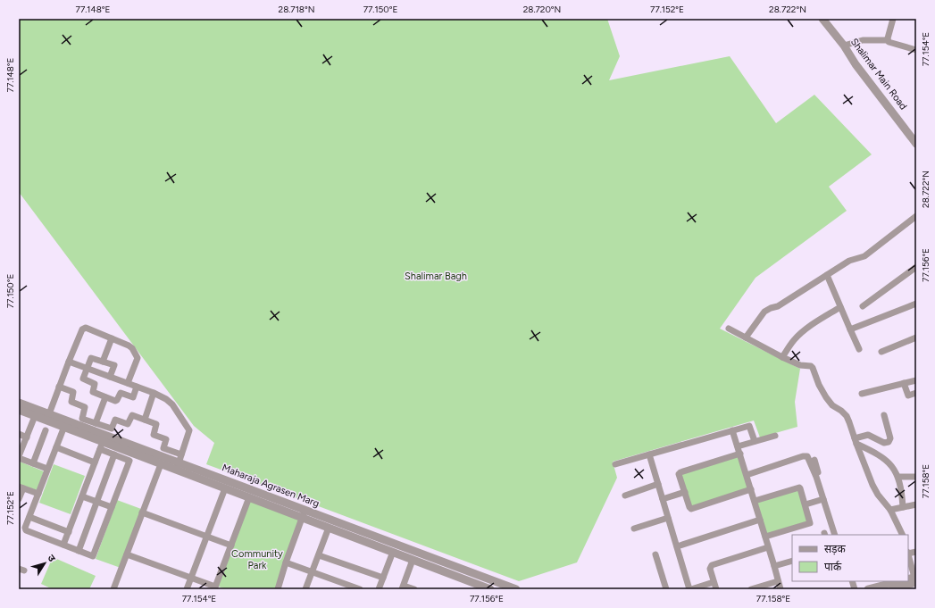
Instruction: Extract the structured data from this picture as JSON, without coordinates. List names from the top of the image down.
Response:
{
  "streets": {
    "street": ["Shalimar Main Road", "Maharaja Agrasen Marg"]
  },
  "parks": ["Shalimar Bagh", "Community Park"],
  "legend": ["सड़क", "पार्क"],
  "north": "top right",
  "coordinates": [
    "77.148°E",
    "28.718°N",
    "77.150°E",
    "28.720°N",
    "77.152°E",
    "28.722°N",
    "77.154°E",
    "77.156°E",
    "77.158°E"
  ]
}
